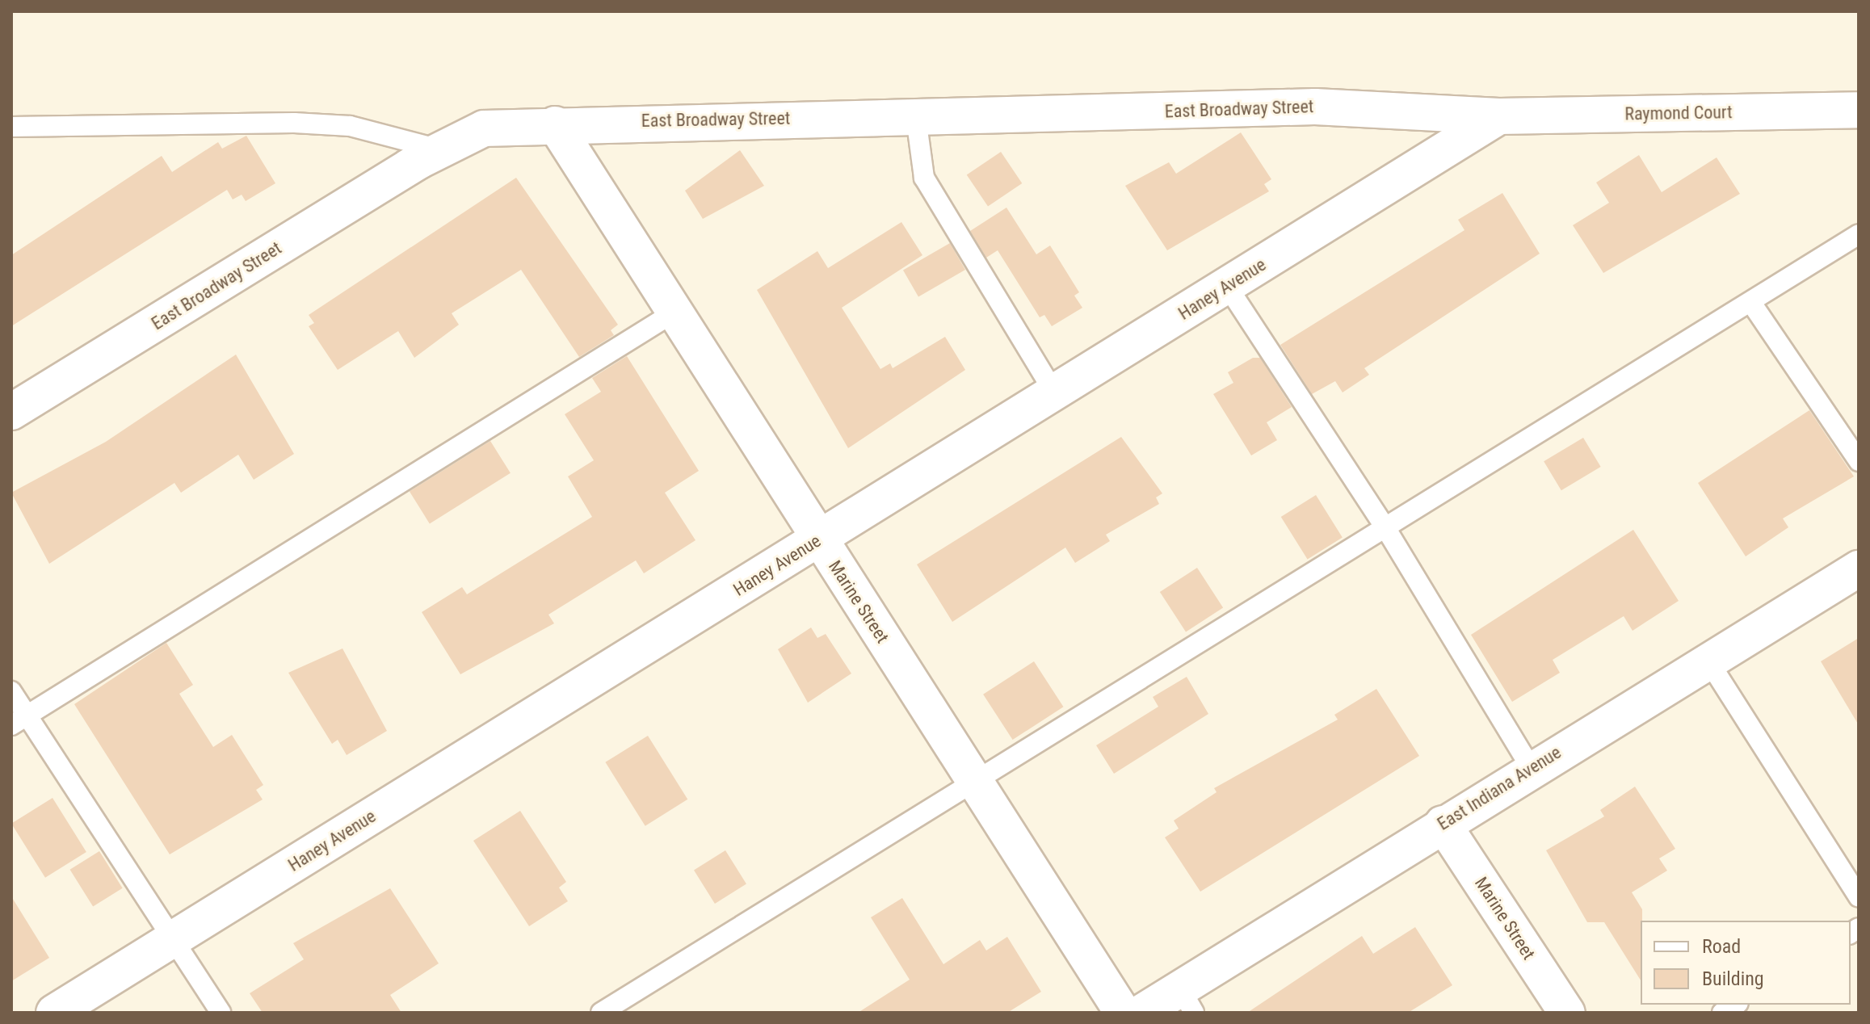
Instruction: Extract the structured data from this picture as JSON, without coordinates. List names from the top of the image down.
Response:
{
  "streets": {
    "street": [
      "East Broadway Street",
      "Raymond Court",
      "Haney Avenue",
      "Marine Street",
      "East Indiana Avenue"
    ]
  },
  "crossings": [
    ["East Broadway Street", "Raymond Court"],
    ["East Broadway Street", "Haney Avenue"],
    ["East Broadway Street", "Marine Street"],
    ["Raymond Court", "Haney Avenue"],
    ["Haney Avenue", "Marine Street"],
    ["Marine Street", "East Indiana Avenue"]
  ],
  "legend": ["Road", "Building"]
}
